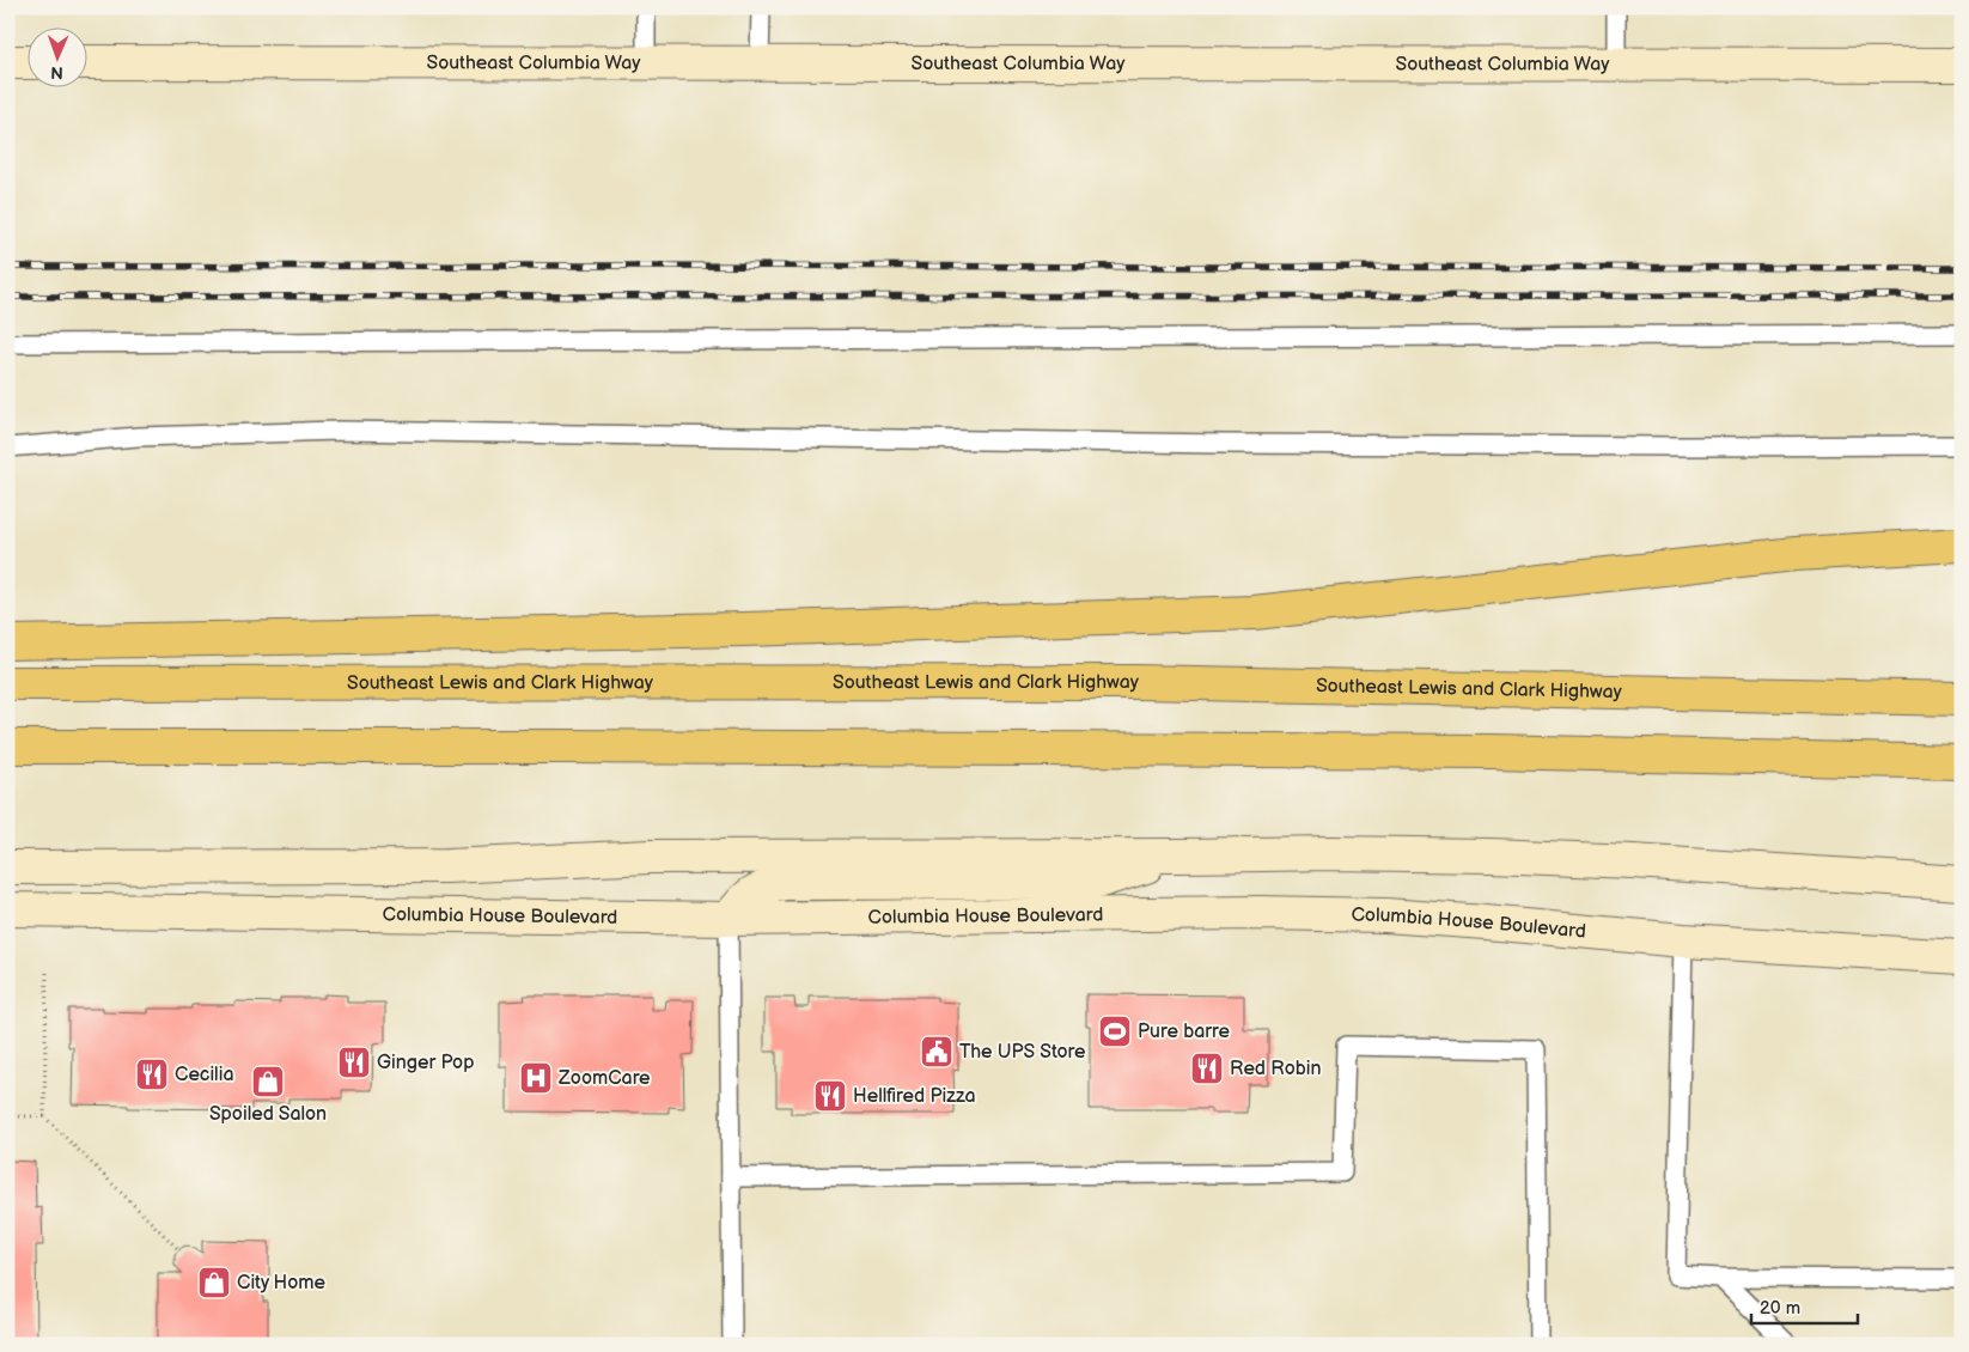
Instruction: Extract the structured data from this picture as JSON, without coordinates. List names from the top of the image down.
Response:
{
  "streets": {
    "highway": ["Southeast Lewis and Clark Highway"],
    "main road": ["Southeast Columbia Way", "Columbia House Boulevard"]
  },
  "places": {
    "sports": ["Pure barre"],
    "public building": ["The UPS Store"],
    "restaurant": [
      "Ginger Pop",
      "Red Robin",
      "Cecilia",
      "Hellfired Pizza"
    ],
    "hospital": ["ZoomCare"],
    "shop": ["Spoiled Salon", "City Home"]
  },
  "scale_bar": "20 m",
  "north": "bottom"
}
